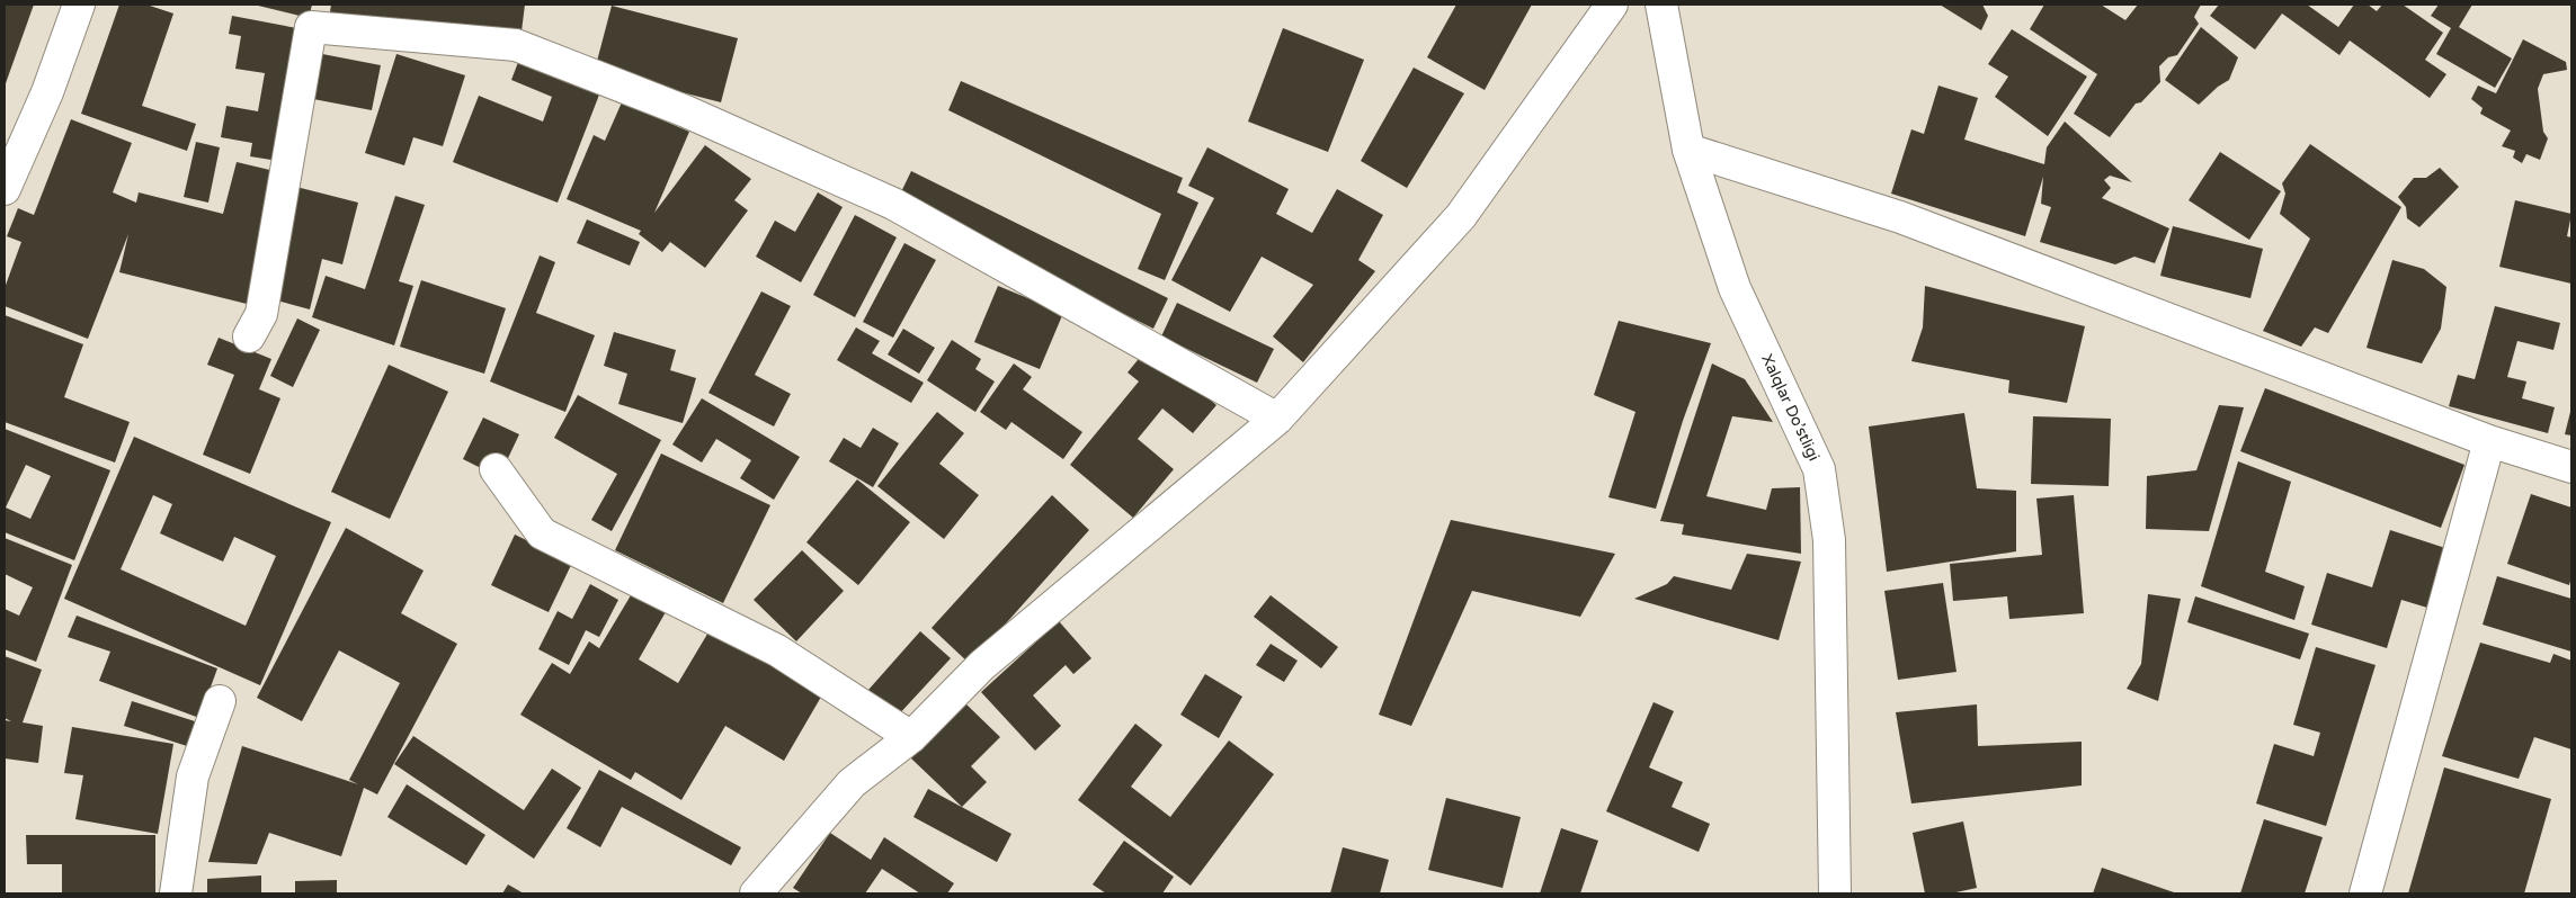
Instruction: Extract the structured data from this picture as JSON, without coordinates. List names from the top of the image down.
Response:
{
  "streets": {
    "street": ["Xalqlar Do’stligi"]
  }
}
